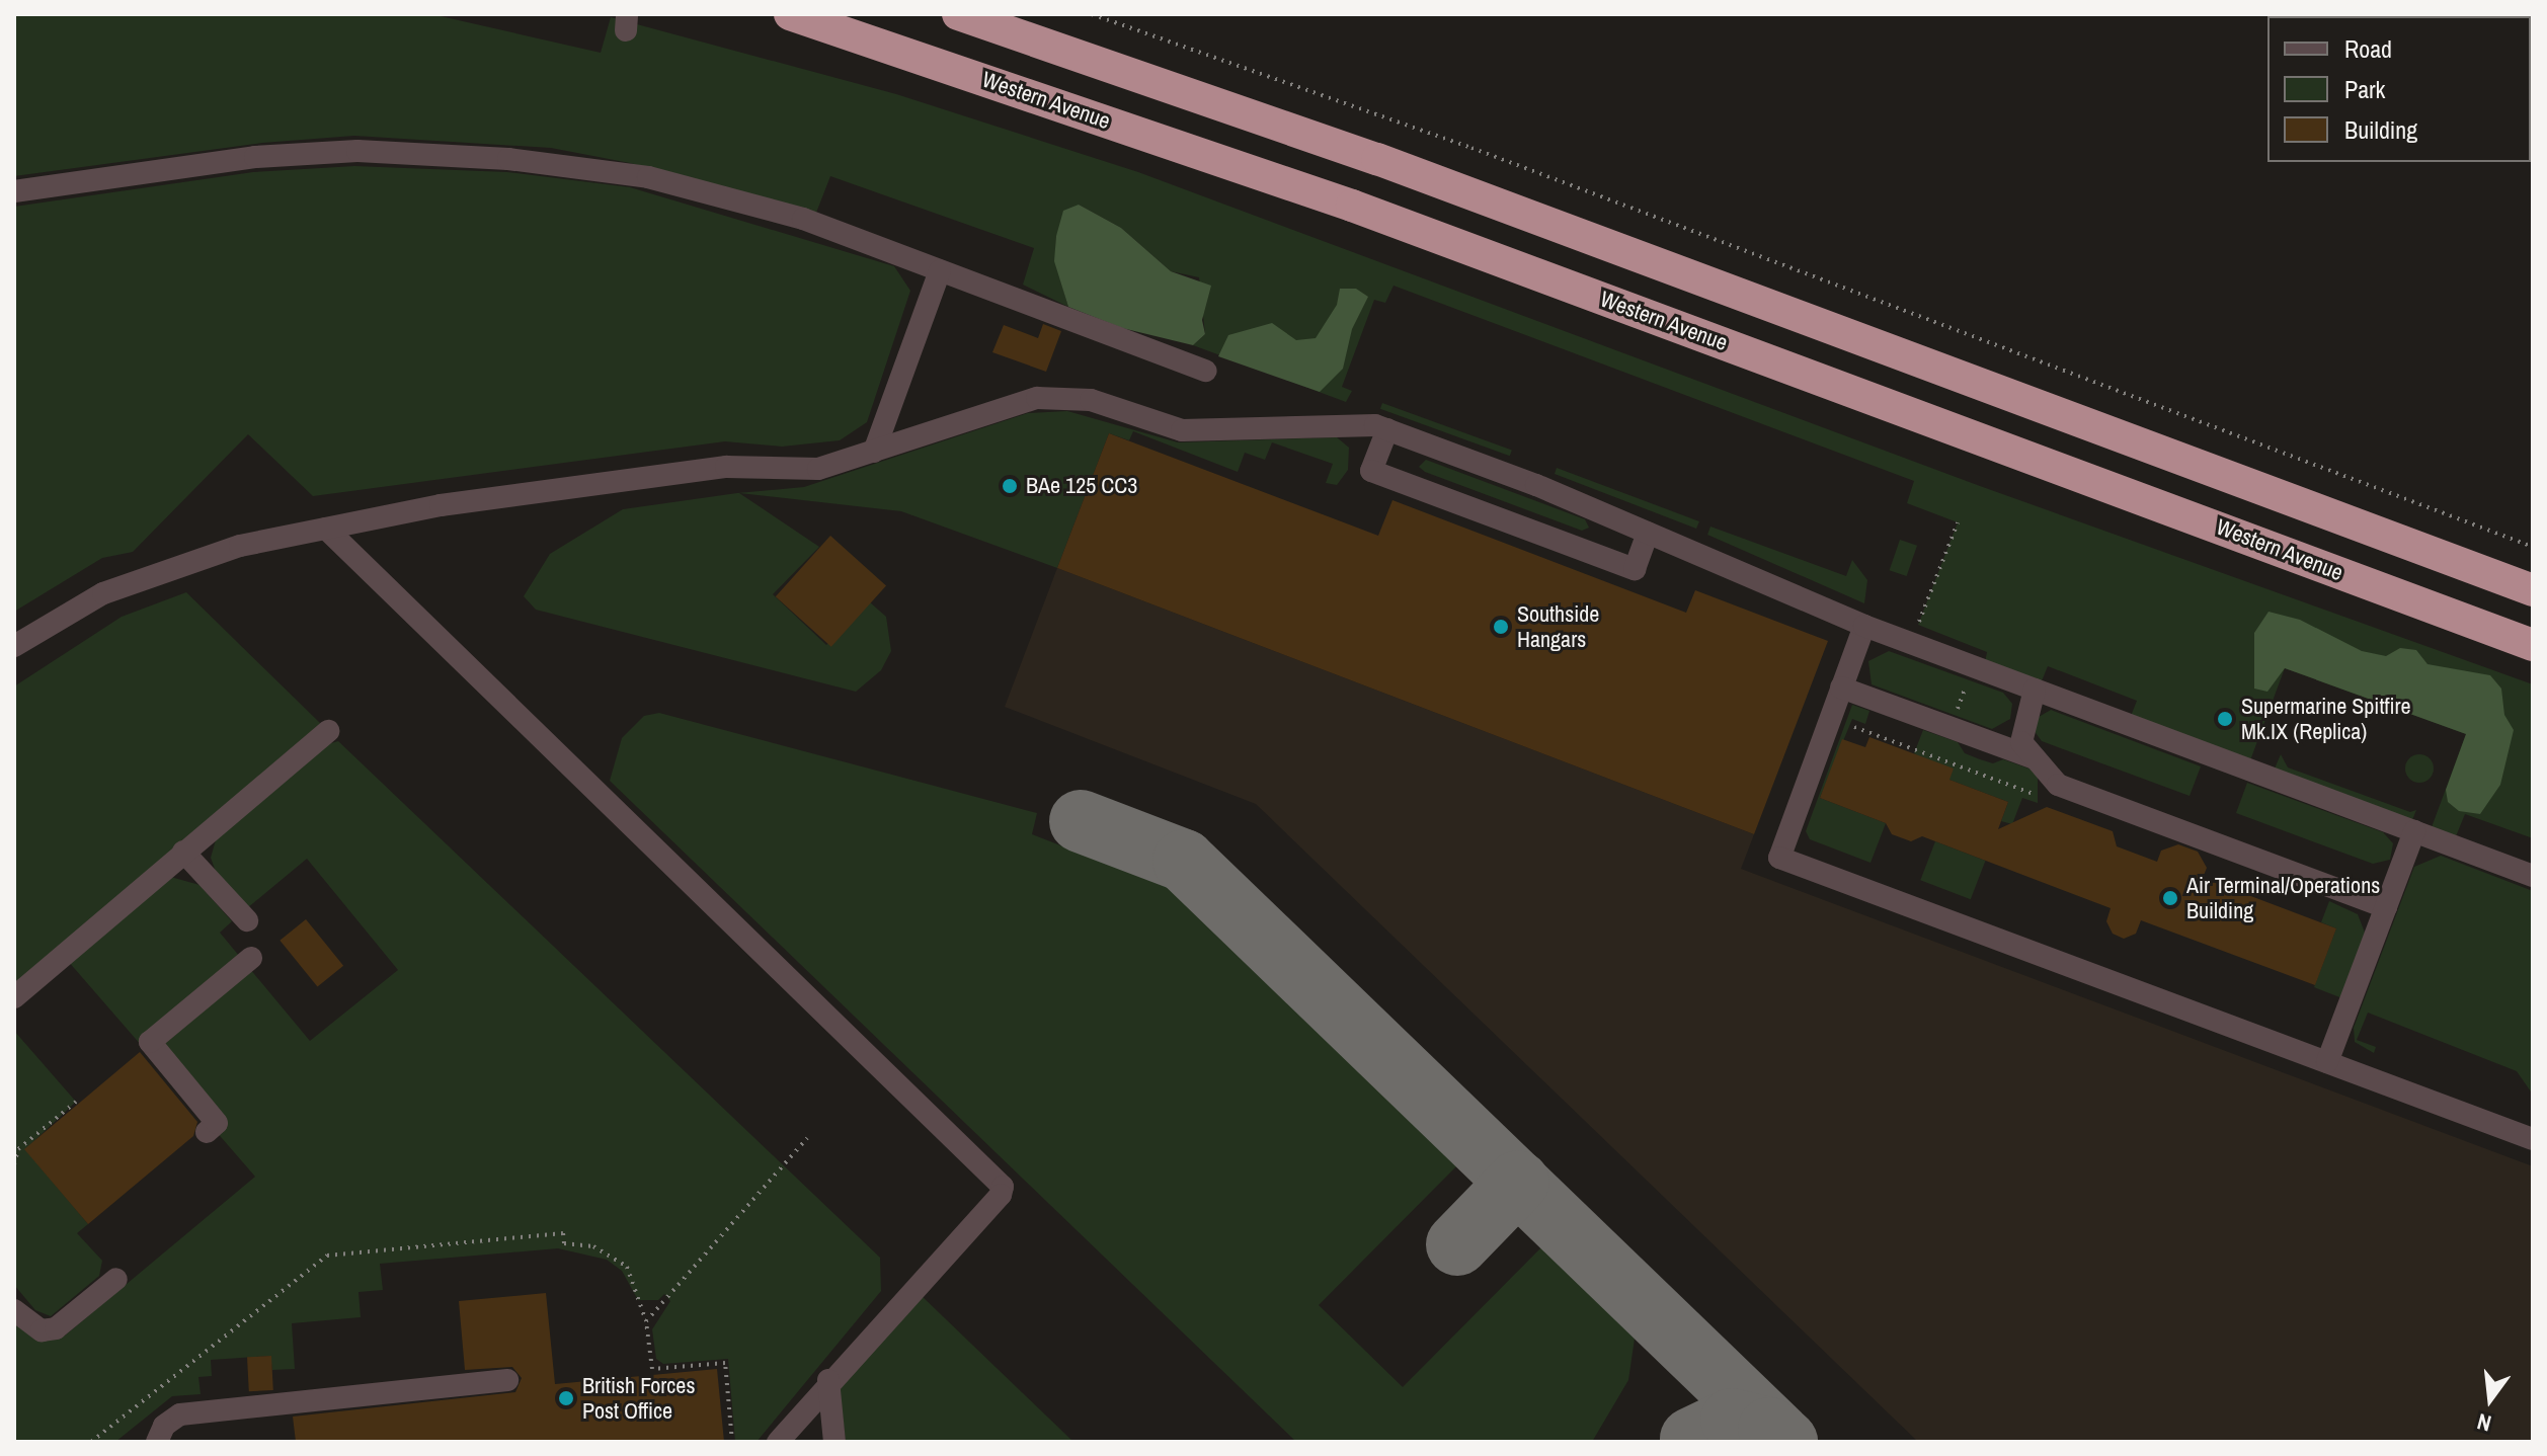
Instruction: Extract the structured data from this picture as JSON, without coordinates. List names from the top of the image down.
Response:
{
  "streets": {
    "highway": ["Western Avenue"]
  },
  "places": [
    "BAe 125 CC3",
    "Southside Hangars",
    "Supermarine Spitfire Mk.IX (Replica)",
    "Air Terminal/Operations Building",
    "British Forces Post Office"
  ],
  "legend": ["Road", "Park", "Building"],
  "north": "bottom"
}
